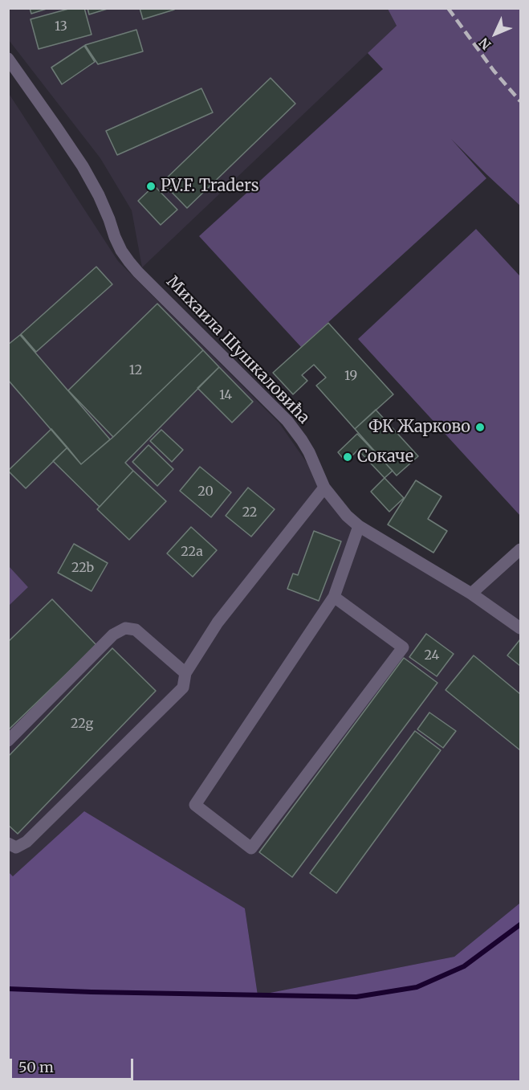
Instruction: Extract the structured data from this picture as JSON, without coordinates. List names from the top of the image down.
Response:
{
  "streets": {
    "street": ["Михаила Шушкаловића"]
  },
  "places": ["P.V.F. Traders", "ФК Жарково", "Сокаче"],
  "house_numbers": [
    "13",
    "12",
    "19",
    "14",
    "20",
    "22",
    "22a",
    "22b",
    "24",
    "22g"
  ],
  "scale_bar": "50 m",
  "north": "bottom left"
}
